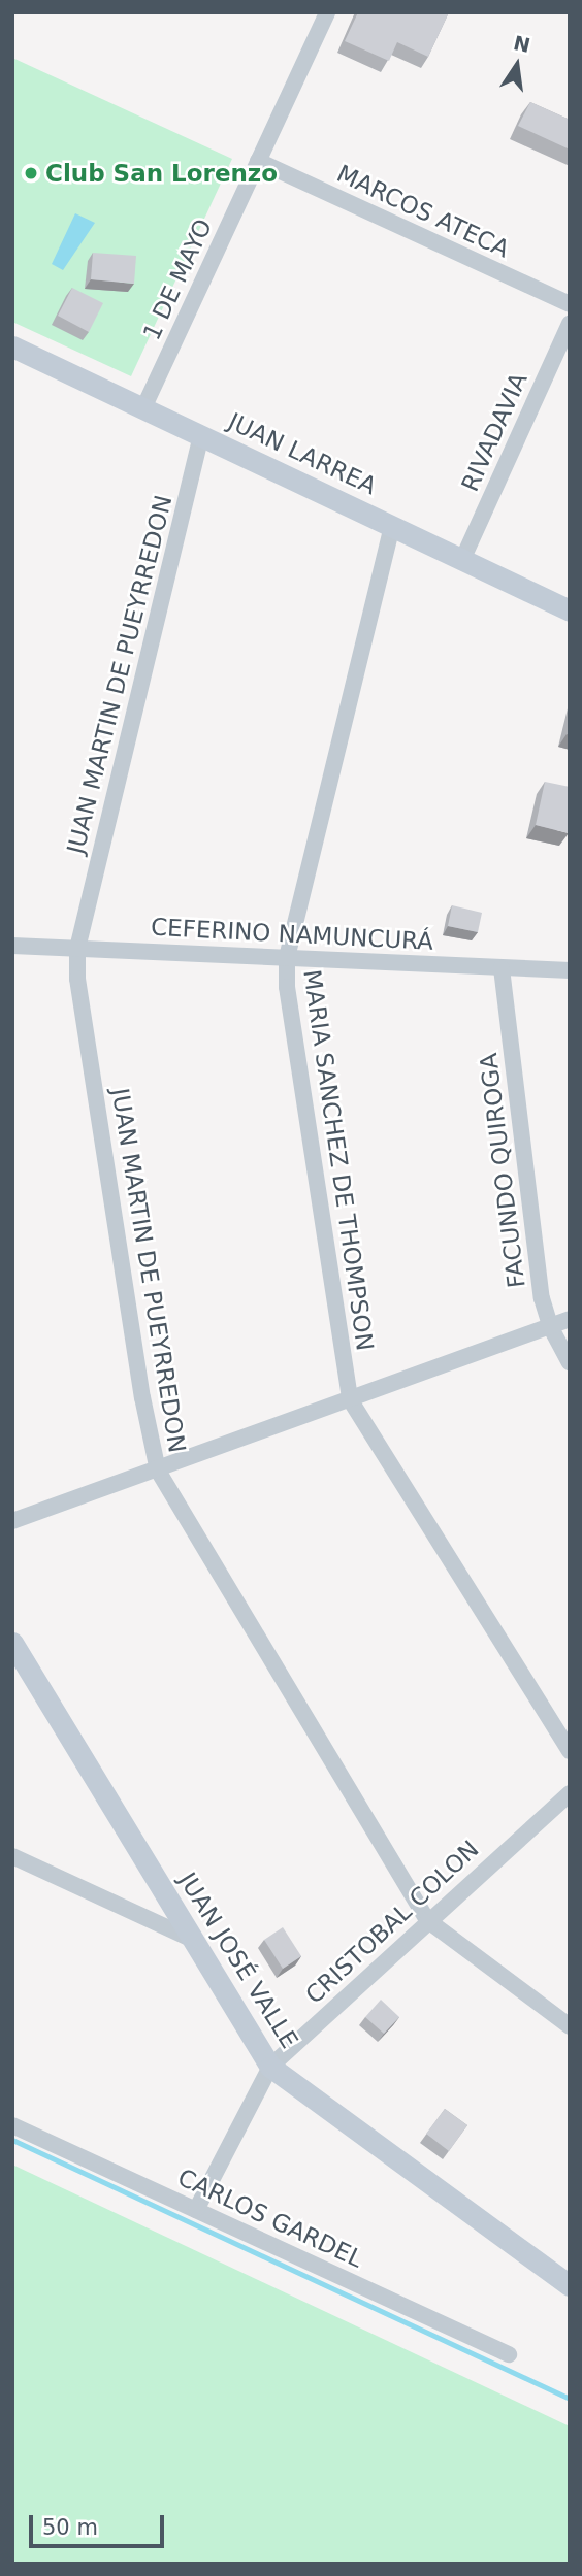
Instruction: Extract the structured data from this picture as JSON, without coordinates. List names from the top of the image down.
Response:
{
  "streets": {
    "street": [
      "MARCOS ATECA",
      "1 DE MAYO",
      "RIVADAVIA",
      "JUAN LARREA",
      "JUAN MARTIN DE PUEYRREDON",
      "CEFERINO NAMUNCURÁ",
      "MARIA SANCHEZ DE THOMPSON",
      "FACUNDO QUIROGA",
      "CRISTOBAL COLON",
      "JUAN JOSÉ VALLE",
      "CARLOS GARDEL"
    ]
  },
  "crossings": [
    ["MARCOS ATECA", "1 DE MAYO"],
    ["1 DE MAYO", "JUAN LARREA"],
    ["RIVADAVIA", "JUAN LARREA"],
    ["JUAN LARREA", "JUAN MARTIN DE PUEYRREDON"],
    ["JUAN LARREA", "MARIA SANCHEZ DE THOMPSON"],
    ["JUAN MARTIN DE PUEYRREDON", "CEFERINO NAMUNCURÁ"],
    ["JUAN MARTIN DE PUEYRREDON", "CRISTOBAL COLON"],
    ["CEFERINO NAMUNCURÁ", "MARIA SANCHEZ DE THOMPSON"],
    ["CEFERINO NAMUNCURÁ", "FACUNDO QUIROGA"],
    ["CRISTOBAL COLON", "JUAN JOSÉ VALLE"],
    ["CRISTOBAL COLON", "CARLOS GARDEL"]
  ],
  "places": ["Club San Lorenzo"],
  "scale_bar": "50 m",
  "north": "top"
}
